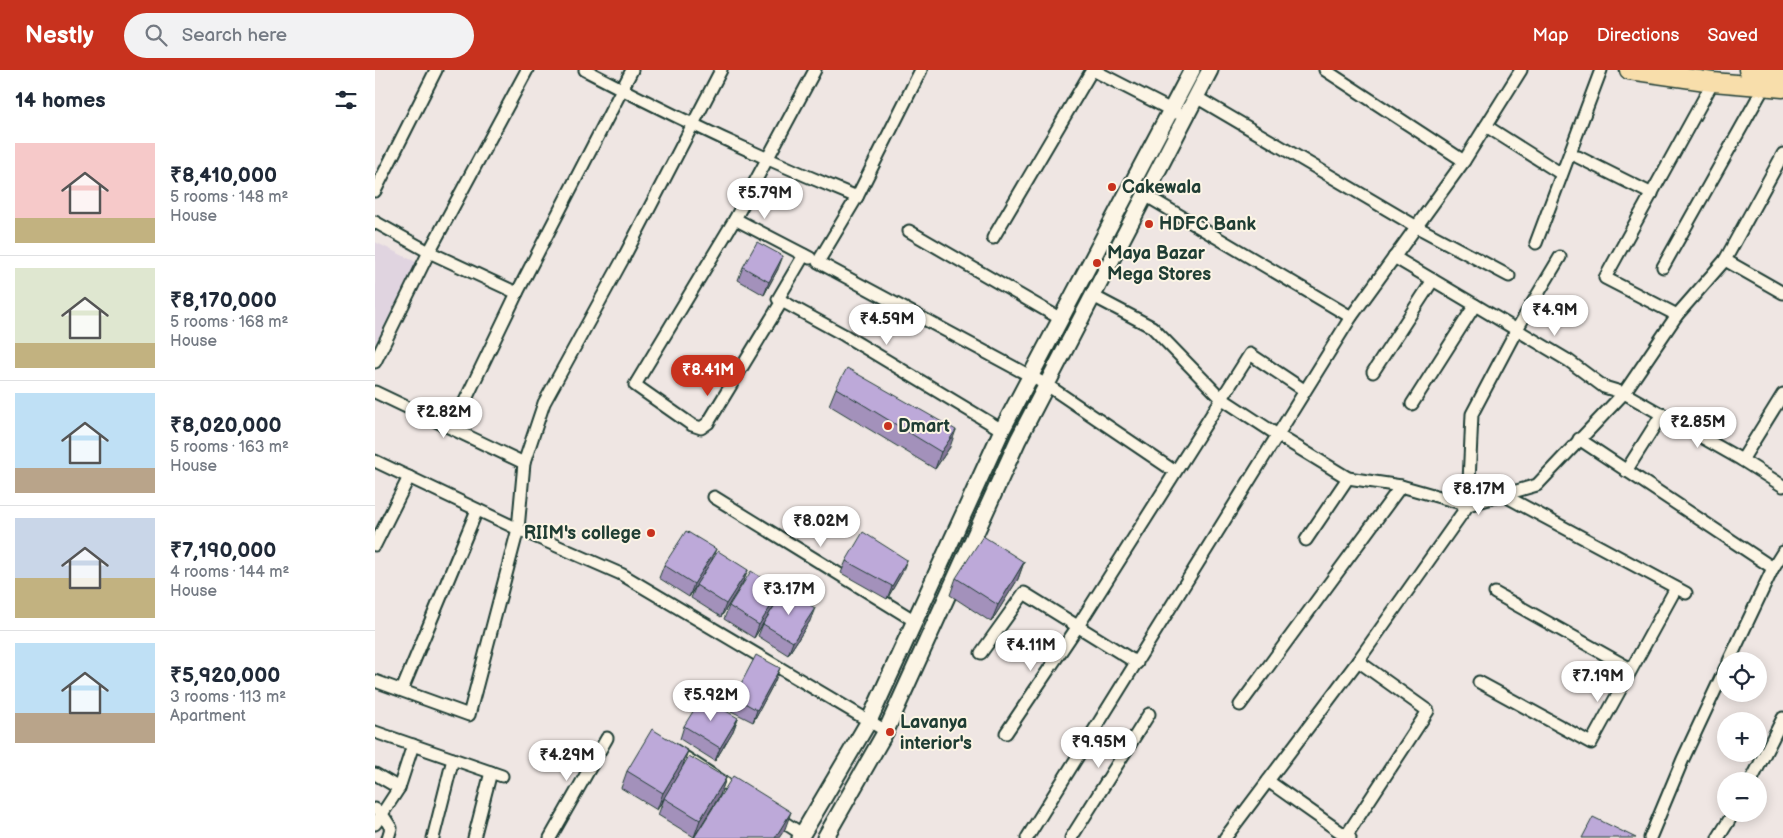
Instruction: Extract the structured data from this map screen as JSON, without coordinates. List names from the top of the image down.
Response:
{
  "places": [
    "Cakewala",
    "HDFC Bank",
    "Maya Bazar Mega Stores",
    "Dmart",
    "RIIM's college",
    "Lavanya interior's"
  ],
  "page": {
    "header": "Nestly",
    "search": "Search here",
    "nav": ["Map", "Directions", "Saved"],
    "heading": "14 homes",
    "list": [
      {
        "name": "₹8,410,000",
        "note": "5 rooms · 148 m² · House"
      },
      {
        "name": "₹8,170,000",
        "note": "5 rooms · 168 m² · House"
      },
      {
        "name": "₹8,020,000",
        "note": "5 rooms · 163 m² · House"
      },
      {
        "name": "₹7,190,000",
        "note": "4 rooms · 144 m² · House"
      },
      {
        "name": "₹5,920,000",
        "note": "3 rooms · 113 m² · Apartment"
      }
    ],
    "price": [
      "₹5.79M",
      "₹4.9M",
      "₹4.59M",
      "₹8.41M",
      "₹2.82M",
      "₹2.85M",
      "₹8.17M",
      "₹8.02M",
      "₹3.17M",
      "₹4.11M",
      "₹7.19M",
      "₹5.92M",
      "₹9.95M",
      "₹4.29M"
    ],
    "map_buttons": ["+", "−"]
  }
}
